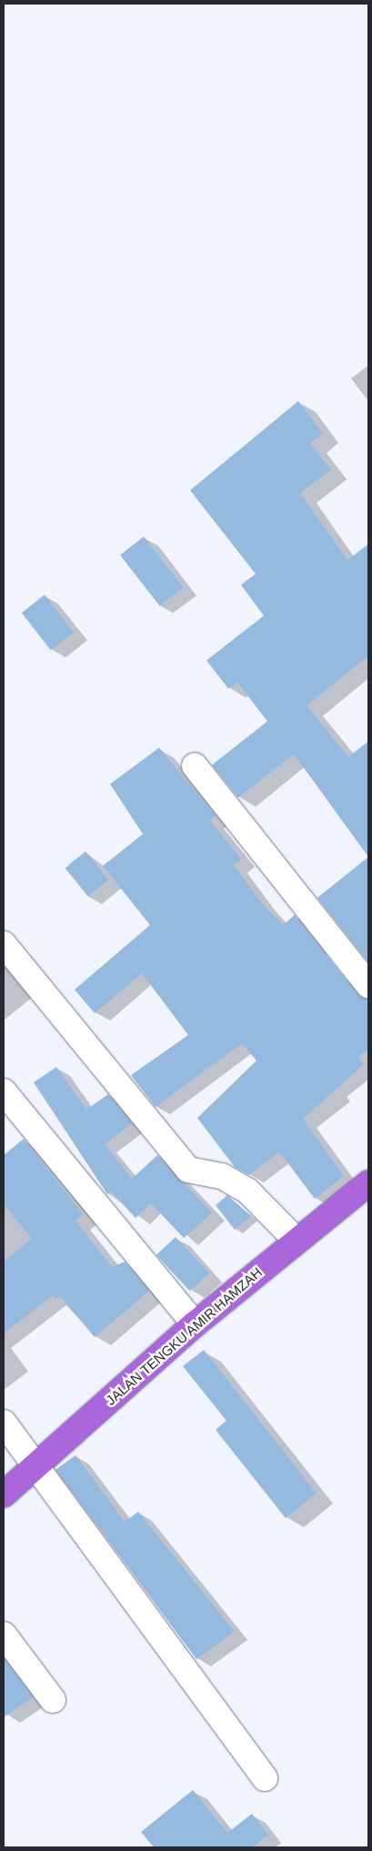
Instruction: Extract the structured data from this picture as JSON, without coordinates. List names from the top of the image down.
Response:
{
  "streets": {
    "highway": ["JALAN TENGKU AMIR HAMZAH"]
  }
}
